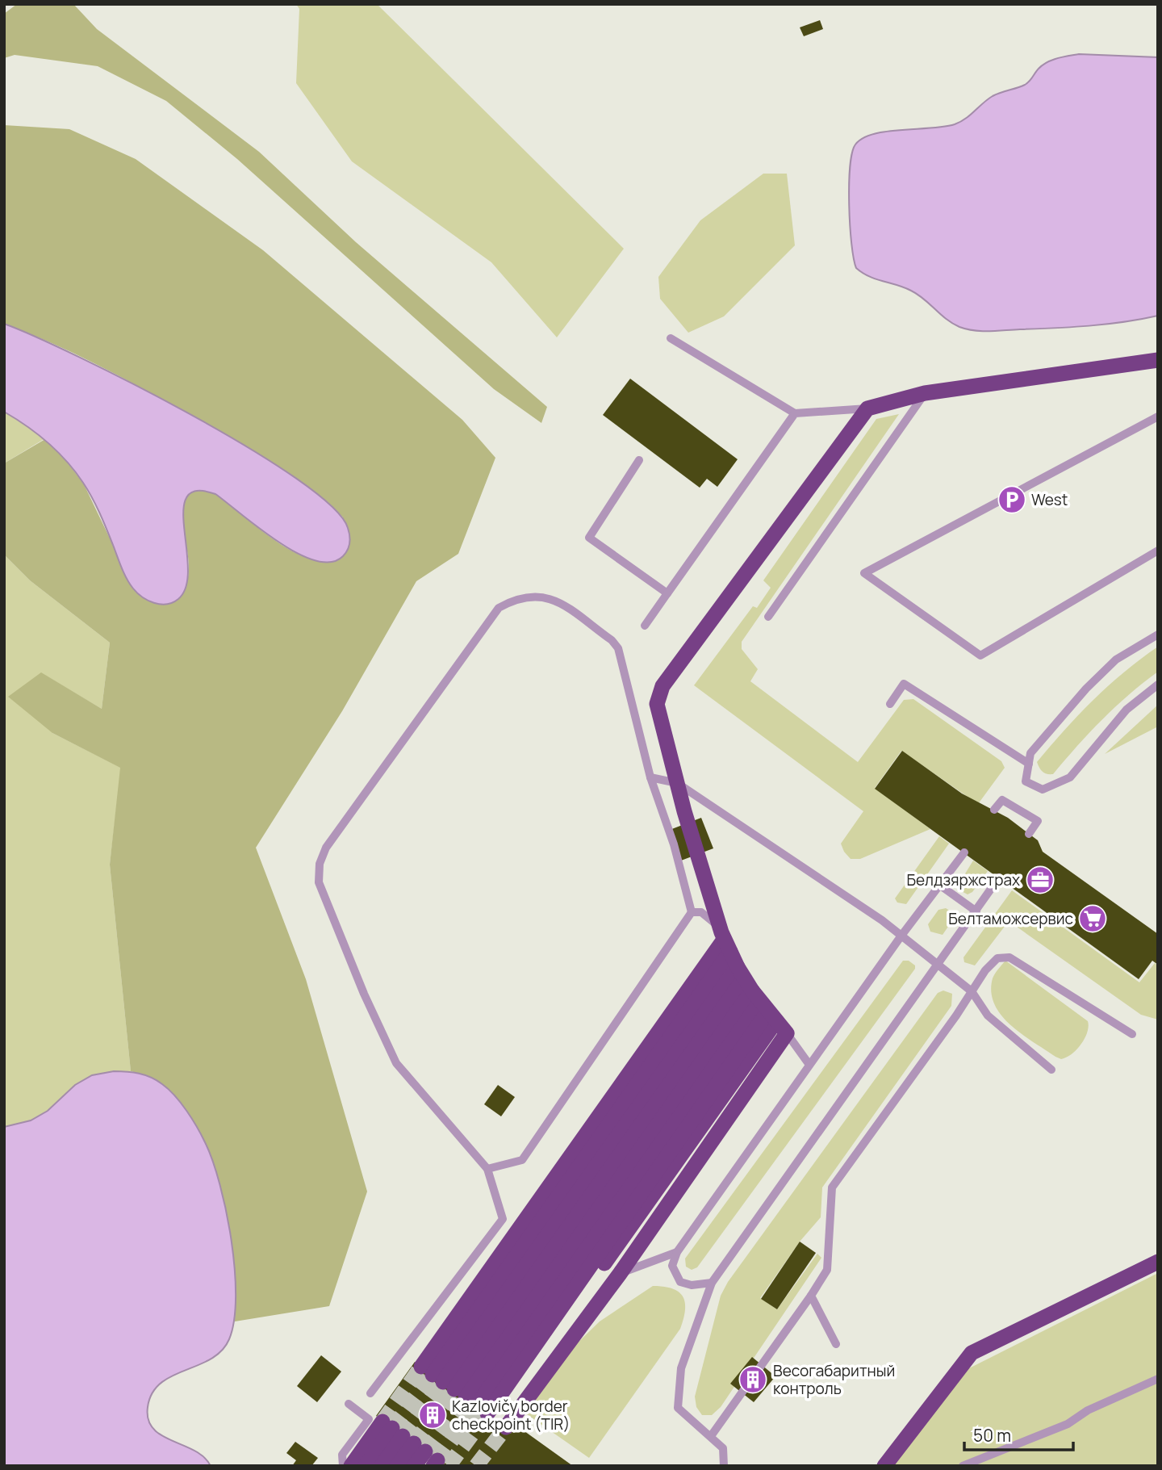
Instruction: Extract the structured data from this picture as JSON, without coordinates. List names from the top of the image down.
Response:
{
  "places": {
    "parking": ["West"],
    "office": ["Белдзяржстрах"],
    "supermarket": ["Белтаможсервис"],
    "building": ["Весогабаритный контроль", "Kazlovičy border checkpoint (TIR)"]
  },
  "scale_bar": "50 m"
}
